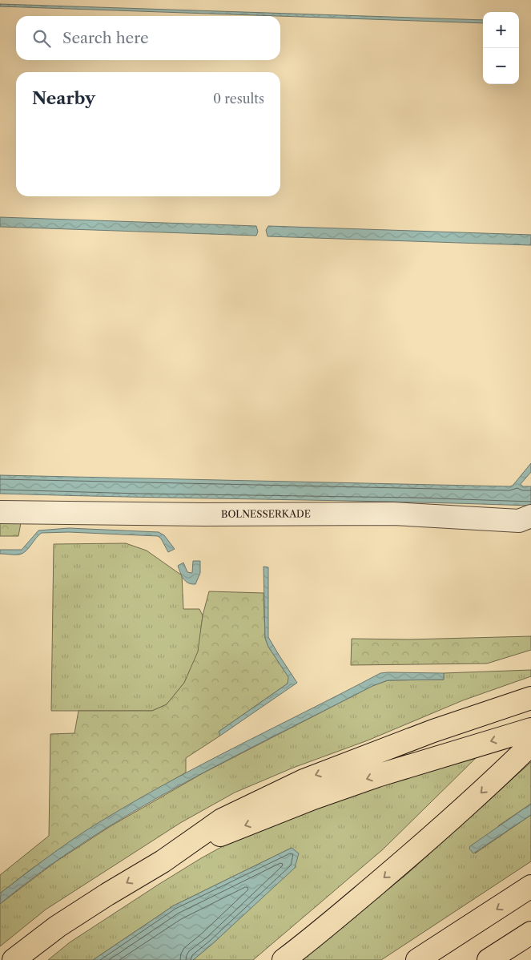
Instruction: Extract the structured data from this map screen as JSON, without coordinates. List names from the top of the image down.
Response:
{
  "streets": {
    "street": ["BOLNESSERKADE"]
  },
  "page": {
    "map_buttons": ["+", "−"],
    "search": "Search here",
    "heading": ["Nearby", "0 results"]
  }
}
